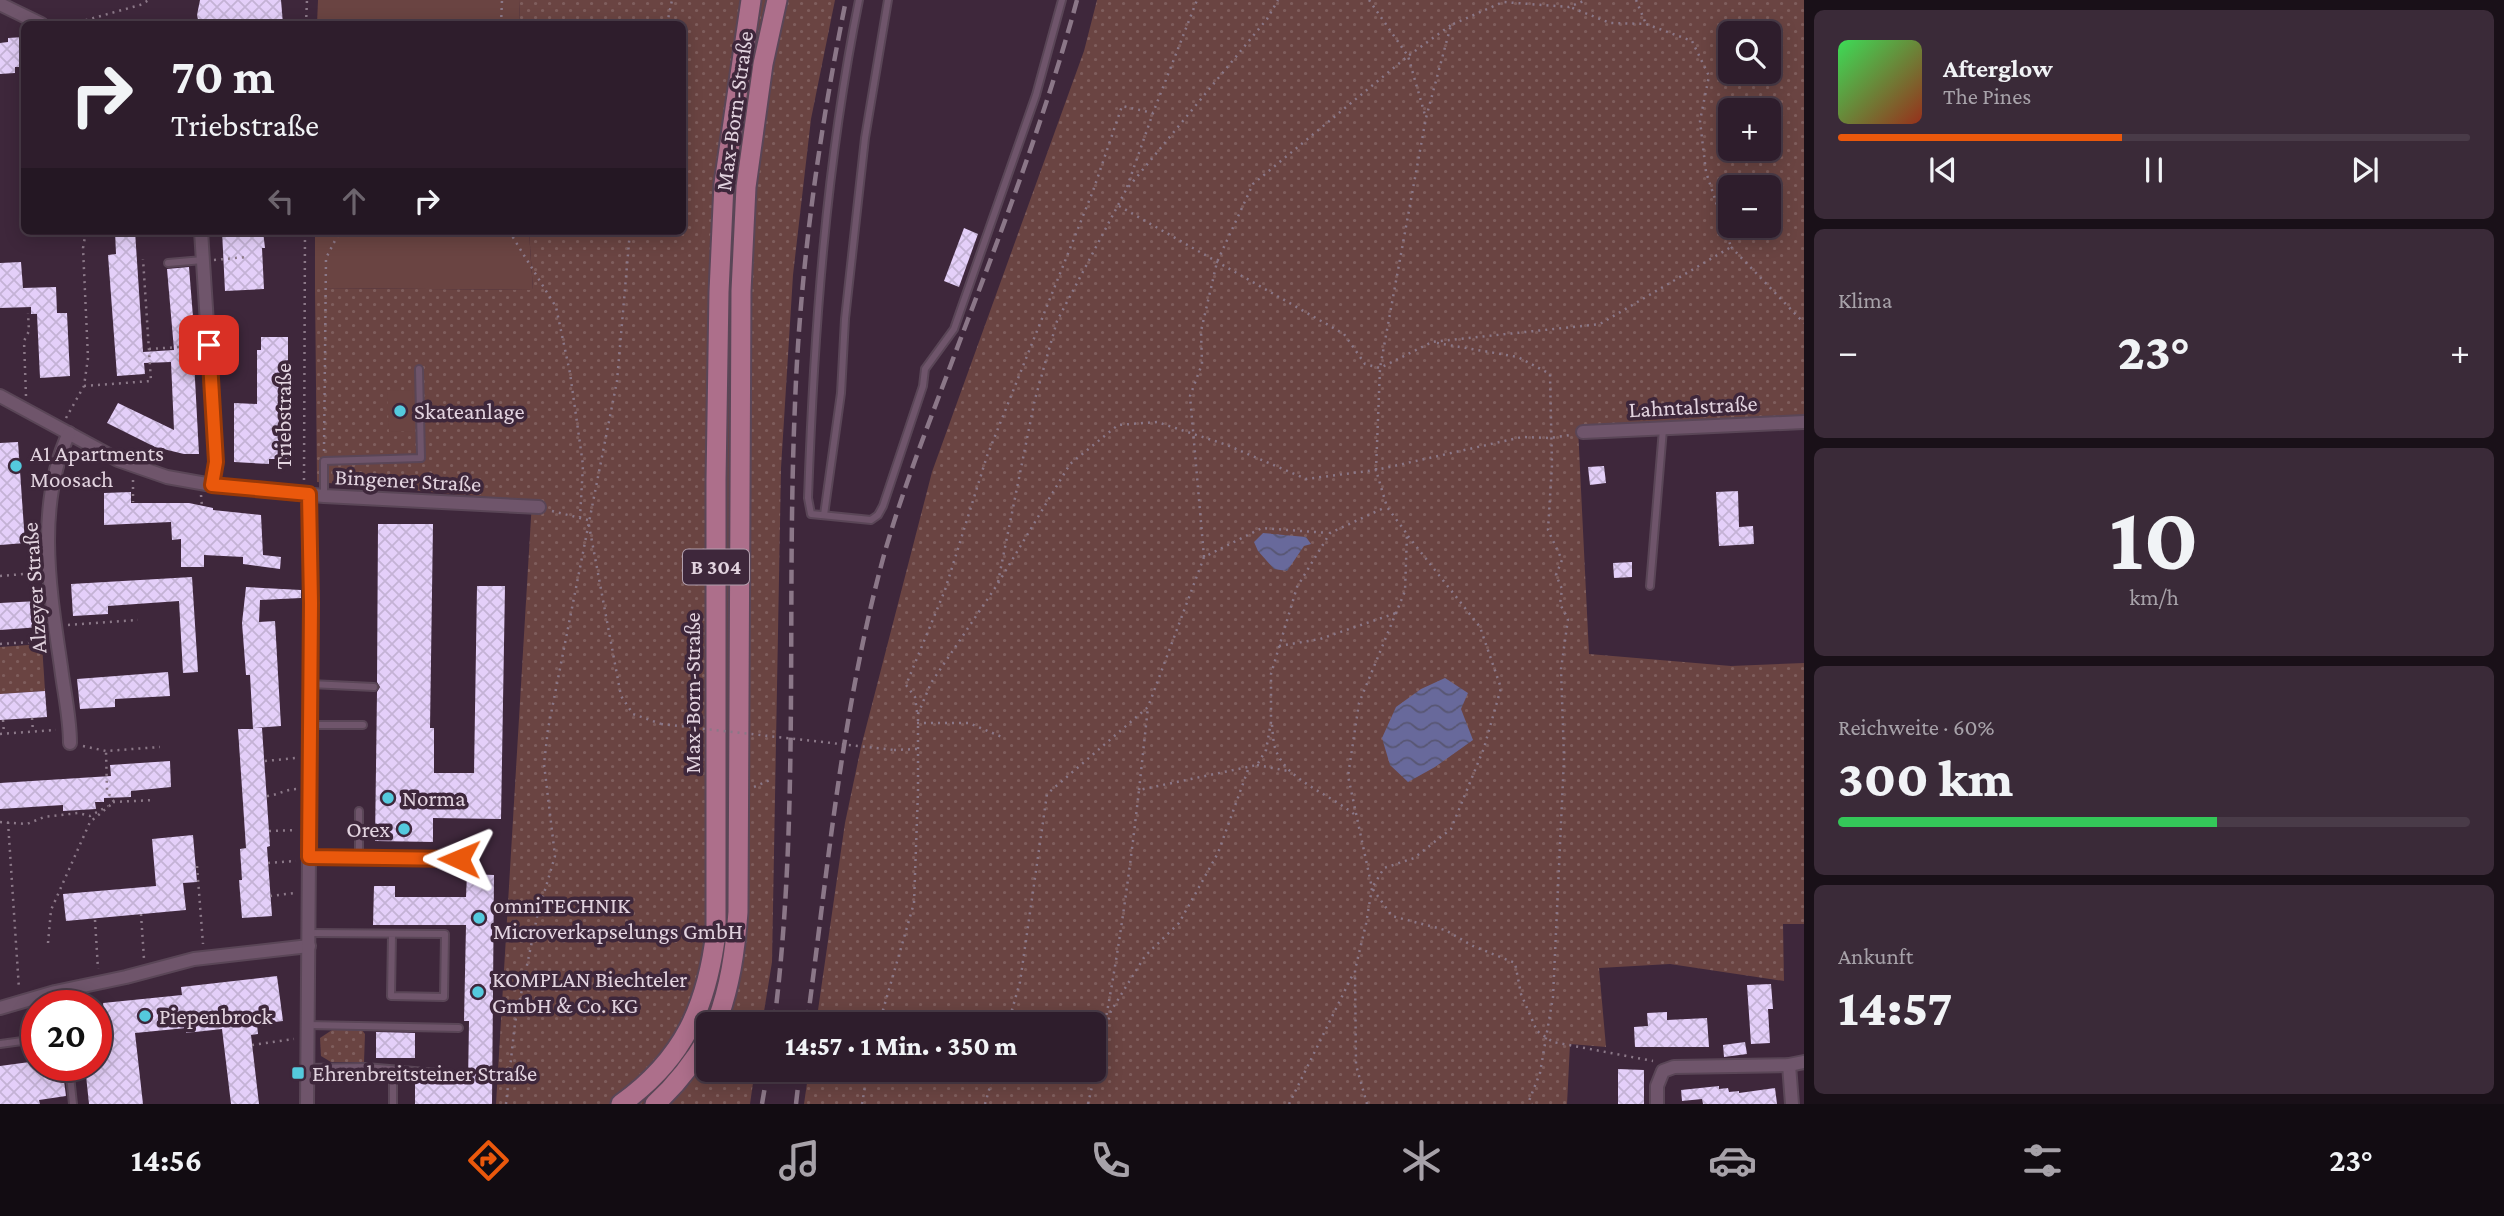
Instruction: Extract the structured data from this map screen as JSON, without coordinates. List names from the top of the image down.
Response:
{
  "streets": {
    "main road": ["Max-Born-Straße", "B 304"],
    "street": [
      "Lahntalstraße",
      "Triebstraße",
      "Bingener Straße",
      "Alzeyer Straße"
    ]
  },
  "crossings": [
    ["Triebstraße", "Bingener Straße"],
    ["Bingener Straße", "Alzeyer Straße"]
  ],
  "places": {
    "other": [
      "Skateanlage",
      "A1 Apartments Moosach",
      "Norma",
      "Orex",
      "omniTECHNIK Microverkapselungs GmbH",
      "KOMPLAN Biechteler GmbH & Co. KG",
      "Piepenbrock"
    ],
    "transit": ["Ehrenbreitsteiner Straße"]
  },
  "page": {
    "map_buttons": ["+", "−"],
    "turn": ["70 m", "Triebstraße"],
    "song": ["Afterglow", "The Pines"],
    "tile": [
      "Klima",
      ["10", "km/h"],
      ["Reichweite · 60%", "300 km"],
      ["Ankunft", "14:57"]
    ],
    "heat": ["−", "23°", "+"],
    "limit": "20",
    "trip": "14:57 · 1 Min. · 350 m",
    "tabs": ["14:56", "23°"]
  }
}
